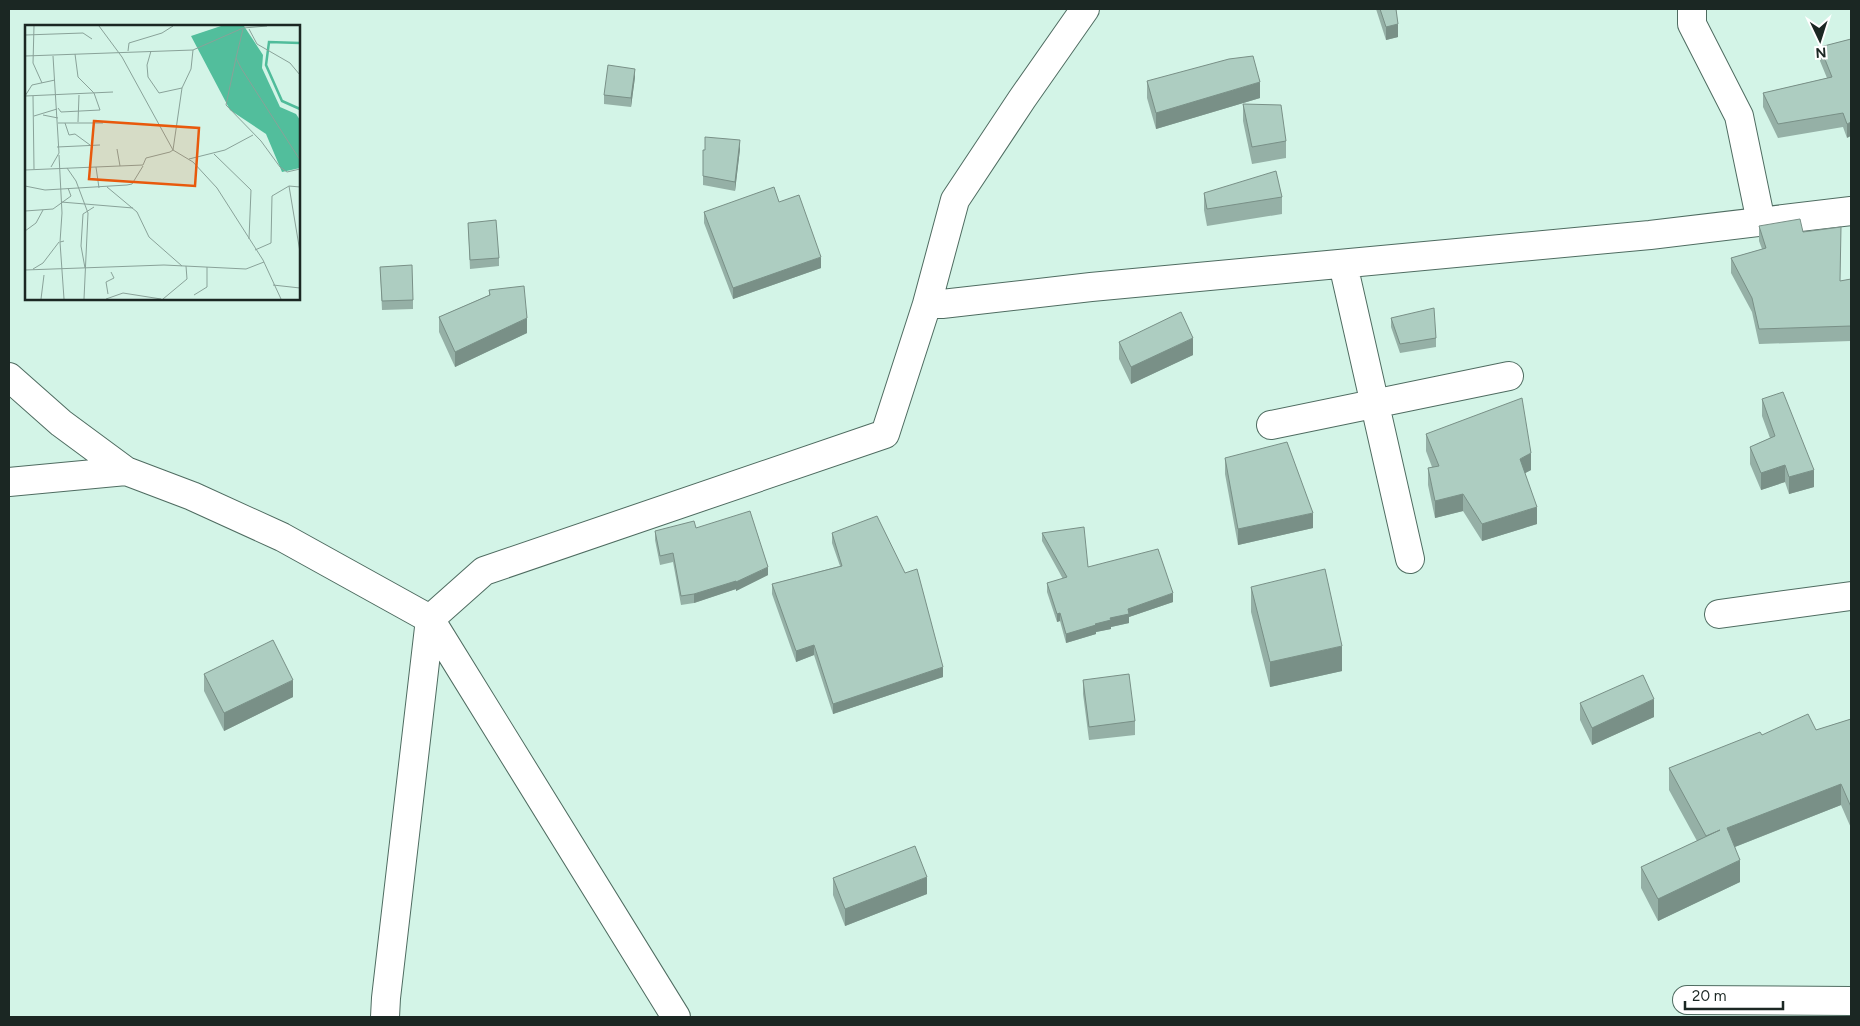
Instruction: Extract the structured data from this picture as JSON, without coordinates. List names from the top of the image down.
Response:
{
  "scale_bar": "20 m",
  "north": "bottom"
}
